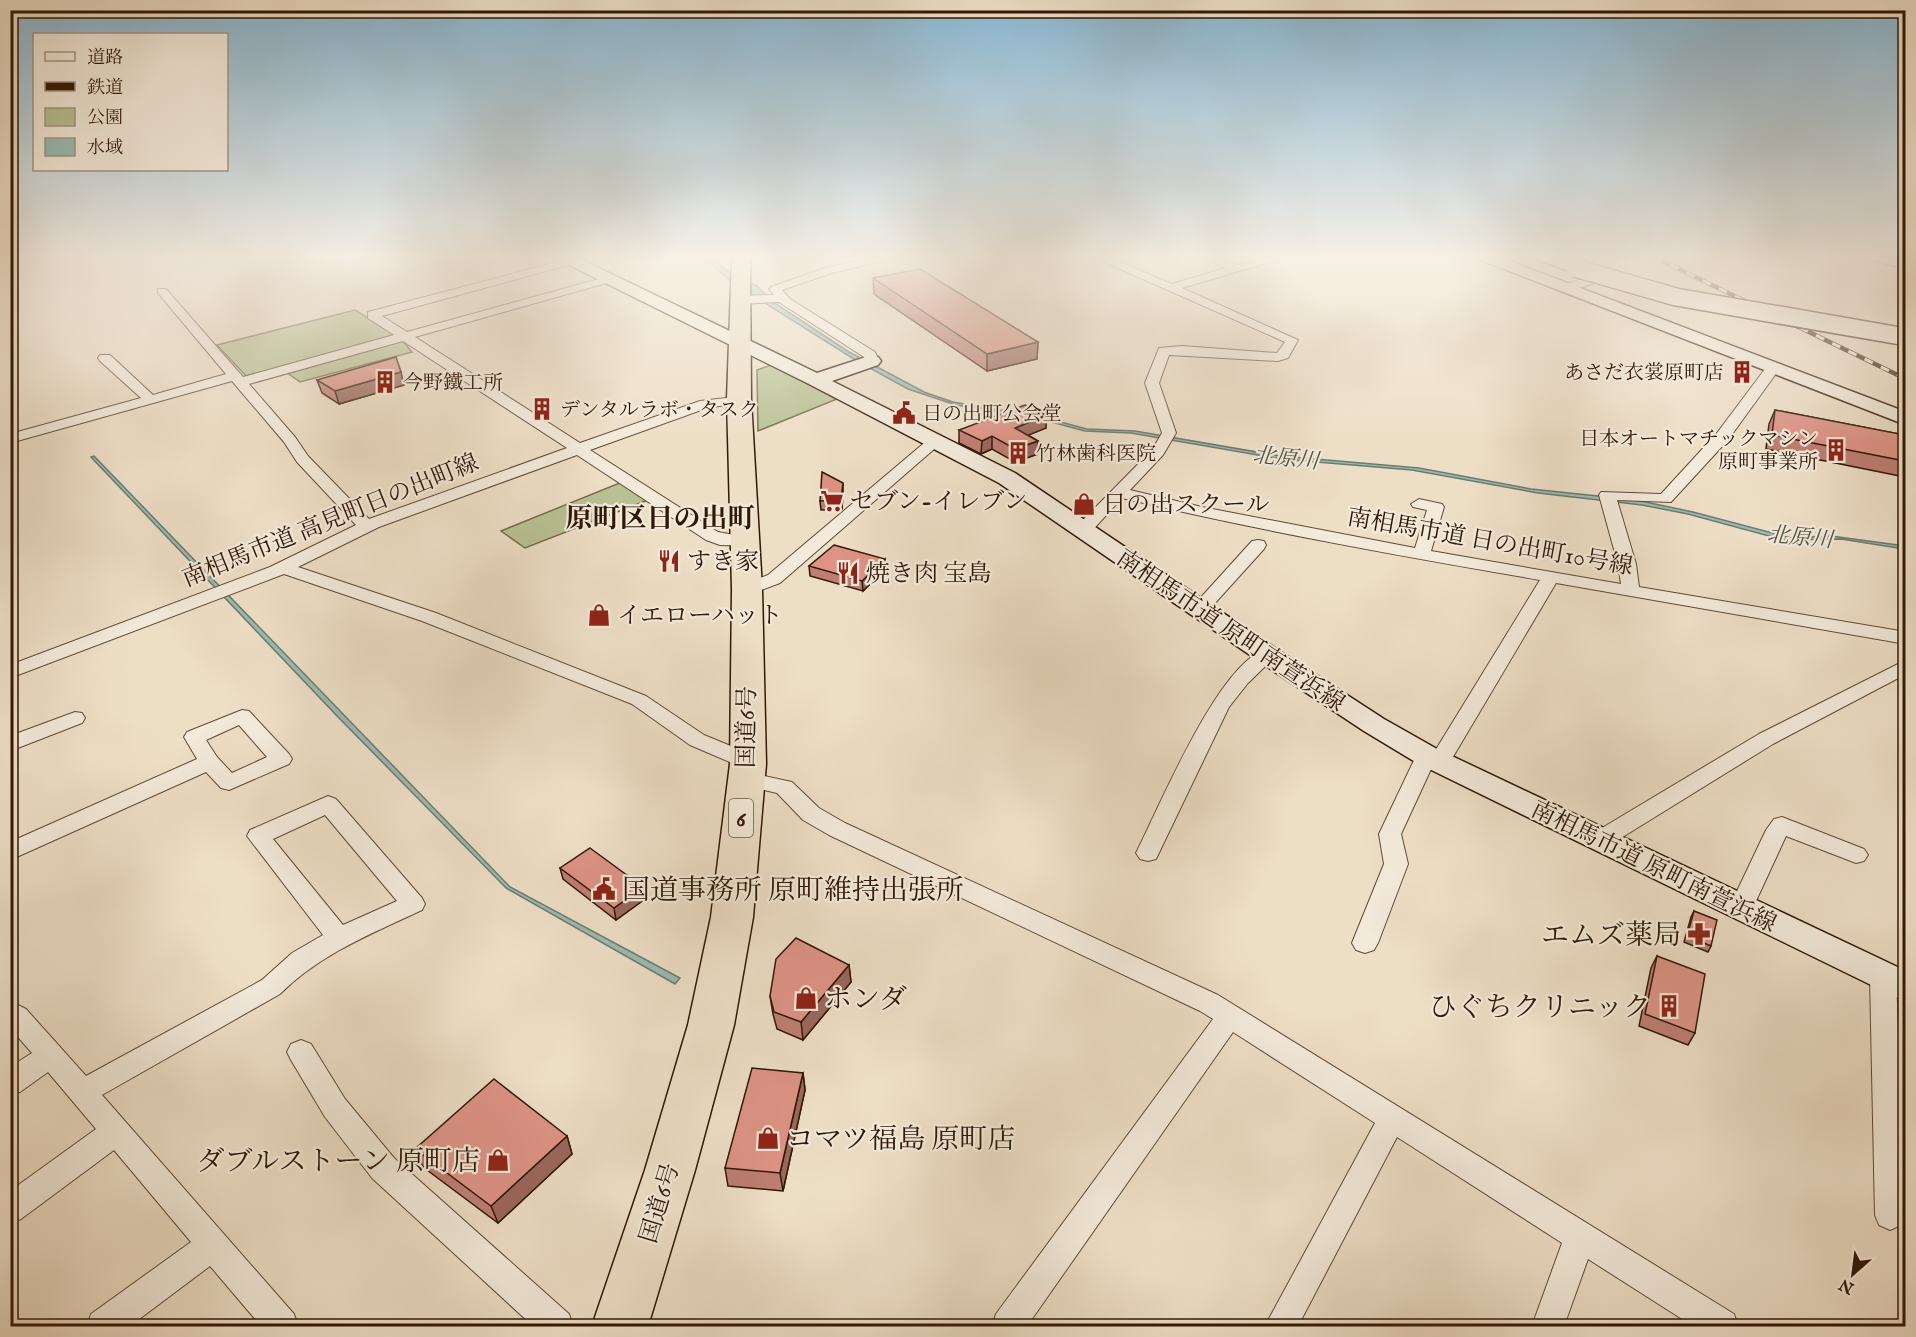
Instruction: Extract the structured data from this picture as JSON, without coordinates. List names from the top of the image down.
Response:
{
  "streets": {
    "highway": ["国道6号", "6"],
    "street": ["南相馬市道 高見町日の出町線", "南相馬市道 日の出町10号線", "南相馬市道 原町南萱浜線"]
  },
  "crossings": [
    ["南相馬市道 高見町日の出町線", "国道6号"],
    ["南相馬市道 原町南萱浜線", "国道6号"]
  ],
  "districts": ["原町区日の出町"],
  "water": ["北原川"],
  "places": {
    "building": [
      "あさだ衣裳原町店",
      "今野鐵工所",
      "デンタルラボ・タスク",
      "日本オートマチックマシン 原町事業所",
      "竹林歯科医院",
      "ひぐちクリニック"
    ],
    "public building": ["日の出町公会堂", "国道事務所 原町維持出張所"],
    "supermarket": ["セブン-イレブン"],
    "shop": [
      "日の出スクール",
      "イエローハット",
      "ホンダ",
      "コマツ福島 原町店",
      "ダブルストーン 原町店"
    ],
    "restaurant": ["すき家", "焼き肉 宝島"],
    "pharmacy": ["エムズ薬局"]
  },
  "legend": [
    "道路",
    "鉄道",
    "公園",
    "水域"
  ],
  "north": "bottom left"
}
